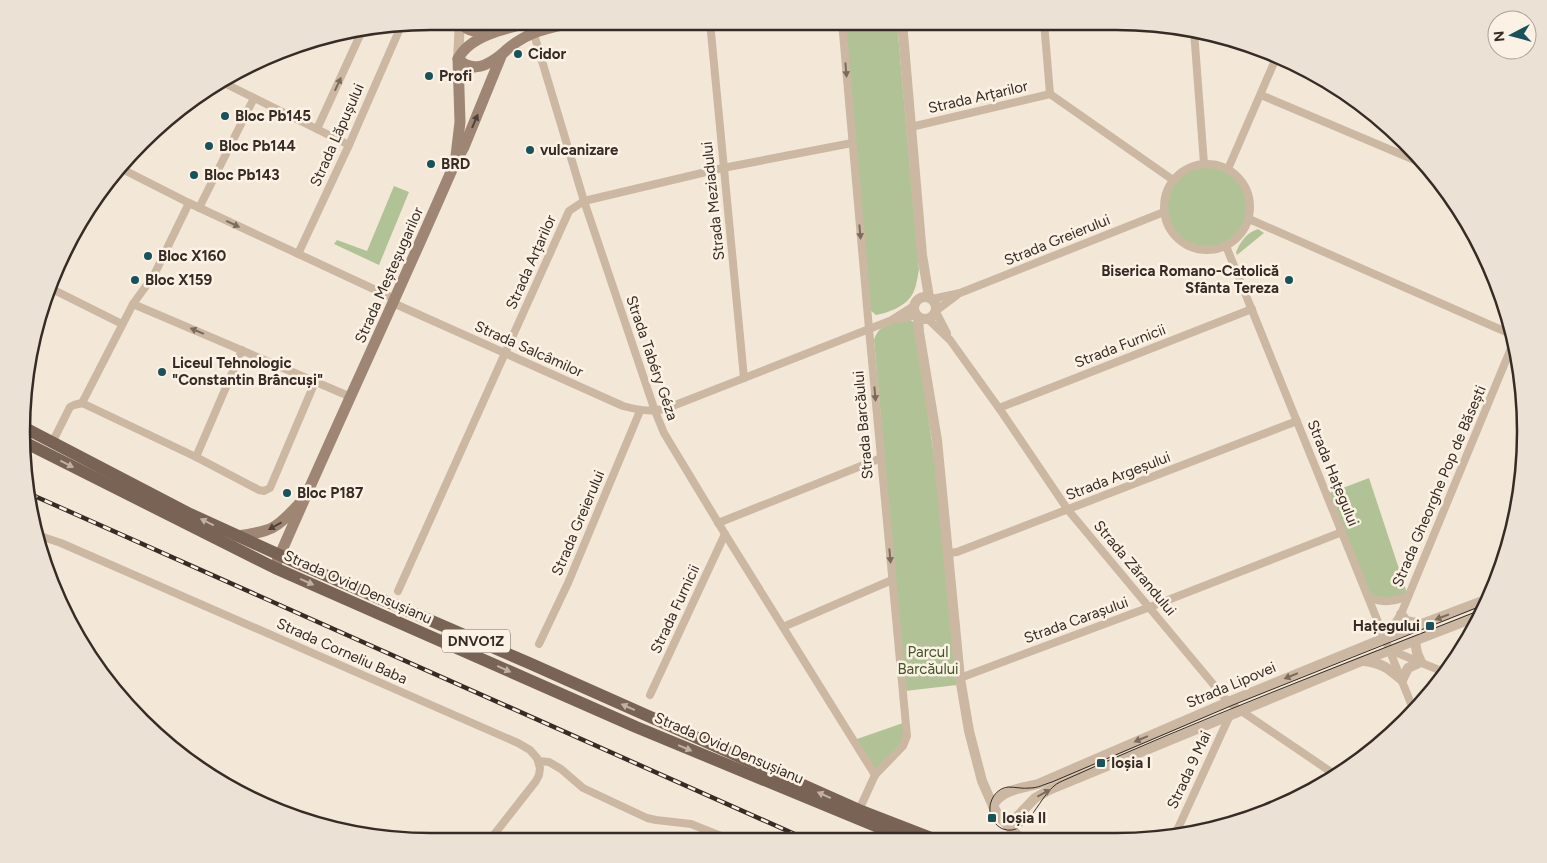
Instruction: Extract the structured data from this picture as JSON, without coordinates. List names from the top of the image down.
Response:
{
  "streets": {
    "main road": ["Strada Meșteșugarilor", "Strada Ovid Densușianu", "DNVO1Z"],
    "street": [
      "Strada Arțarilor",
      "Strada Lăpușului",
      "Strada Meziadului",
      "Strada Greierului",
      "Strada Furnicii",
      "Strada Salcâmilor",
      "Strada Tabéry Géza",
      "Strada Barcăului",
      "Strada Hațegului",
      "Strada Argeșului",
      "Strada Gheorghe Pop de Băsești",
      "Strada Zărandului",
      "Strada Carașului",
      "Strada Corneliu Baba",
      "Strada Lipovei",
      "Strada 9 Mai"
    ]
  },
  "crossings": [
    ["Strada Arțarilor", "Strada Meziadului"],
    ["Strada Arțarilor", "Strada Salcâmilor"],
    ["Strada Arțarilor", "Strada Tabéry Géza"],
    ["Strada Arțarilor", "Strada Barcăului"],
    ["Strada Lăpușului", "Strada Salcâmilor"],
    ["Strada Greierului", "Strada Salcâmilor"],
    ["Strada Greierului", "Strada Hațegului"],
    ["Strada Greierului", "Strada Zărandului"],
    ["Strada Meșteșugarilor", "Strada Salcâmilor"],
    ["Strada Meșteșugarilor", "Strada Ovid Densușianu"],
    ["Strada Furnicii", "Strada Tabéry Géza"],
    ["Strada Furnicii", "Strada Hațegului"],
    ["Strada Furnicii", "Strada Zărandului"],
    ["Strada Salcâmilor", "Strada Tabéry Géza"],
    ["Strada Tabéry Géza", "Strada Barcăului"],
    ["Strada Barcăului", "Strada Ovid Densușianu"],
    ["Strada Hațegului", "Strada Argeșului"],
    ["Strada Hațegului", "Strada Gheorghe Pop de Băsești"],
    ["Strada Hațegului", "Strada Carașului"],
    ["Strada Hațegului", "Strada Lipovei"],
    ["Strada Argeșului", "Strada Zărandului"],
    ["Strada Gheorghe Pop de Băsești", "Strada Lipovei"],
    ["Strada Zărandului", "Strada Carașului"],
    ["Strada Zărandului", "Strada Lipovei"],
    ["Strada Lipovei", "Strada 9 Mai"]
  ],
  "parks": ["Parcul Barcăului"],
  "places": {
    "other": [
      "Cidor",
      "Profi",
      "Bloc Pb145",
      "Bloc Pb144",
      "vulcanizare",
      "BRD",
      "Bloc Pb143",
      "Bloc X160",
      "Bloc X159",
      "Biserica Romano-Catolică Sfânta Tereza",
      "Liceul Tehnologic \"Constantin Brâncuși\"",
      "Bloc P187"
    ],
    "transit": ["Hațegului", "Ioșia I", "Ioșia II"]
  },
  "north": "left"
}
